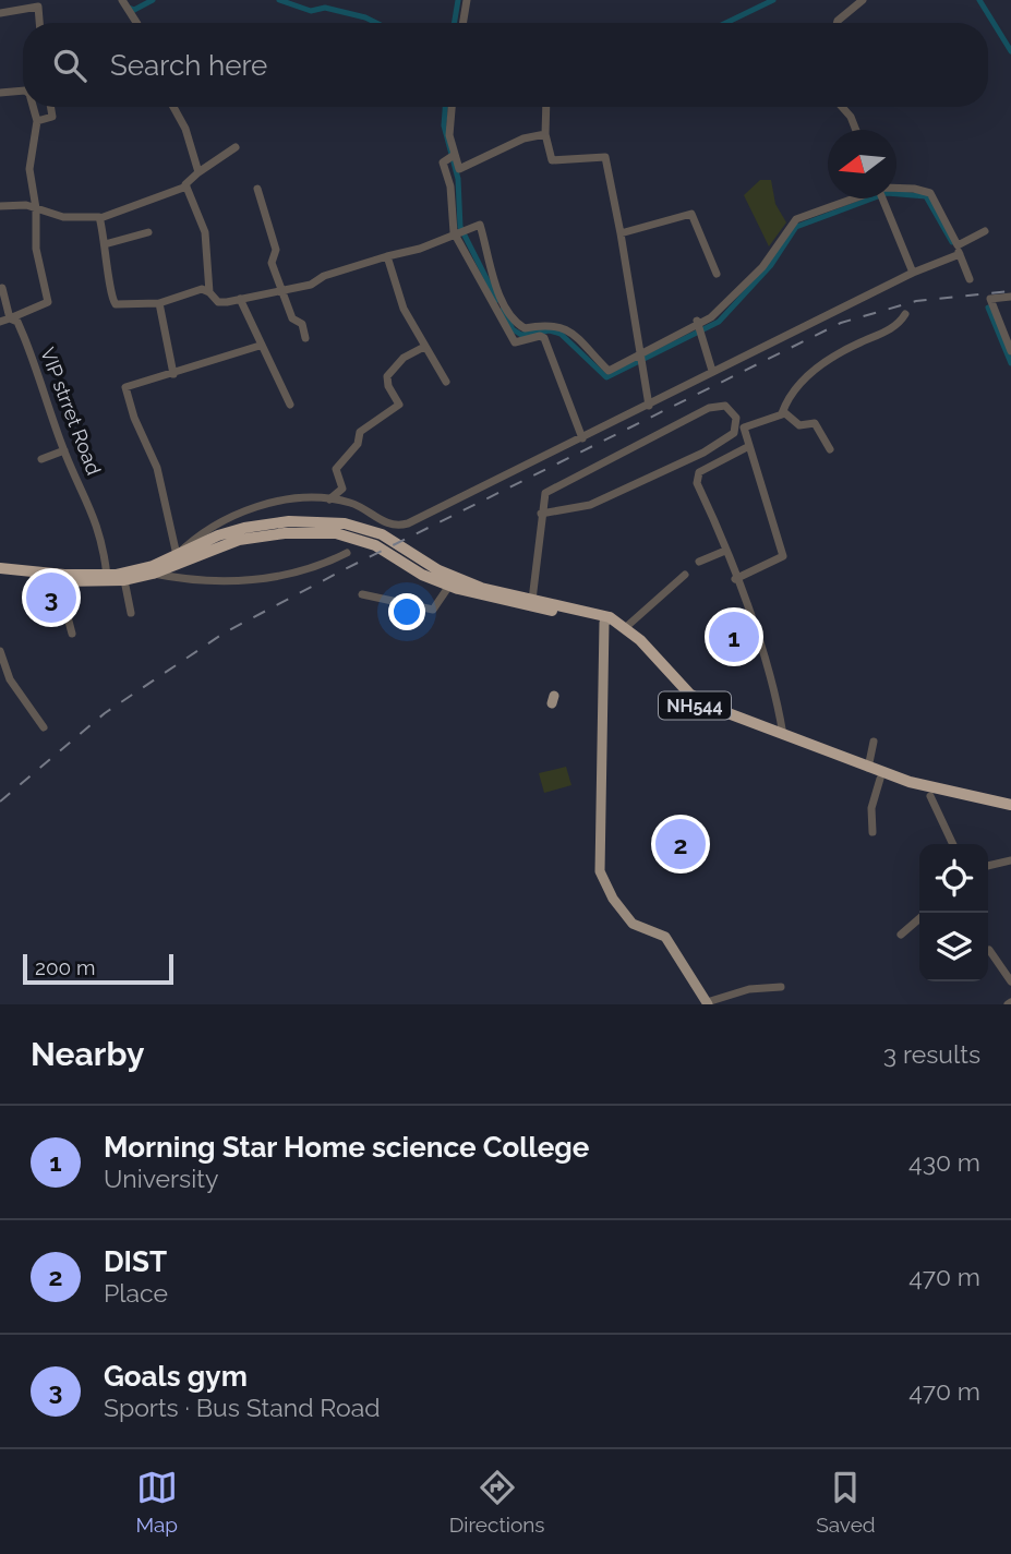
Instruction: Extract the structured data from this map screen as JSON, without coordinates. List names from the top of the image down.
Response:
{
  "streets": {
    "highway": ["NH544"],
    "street": ["VIP strret Road"]
  },
  "crossings": [
    ["VIP strret Road", "NH544"]
  ],
  "scale_bar": "200 m",
  "north": "left",
  "page": {
    "search": "Search here",
    "pins": ["3", "1", "2"],
    "scale": "200 m",
    "heading": ["Nearby", "3 results"],
    "list": [
      {
        "mark": "1",
        "name": "Morning Star Home science College",
        "note": "University",
        "value": "430 m"
      },
      {
        "mark": "2",
        "name": "DIST",
        "note": "Place",
        "value": "470 m"
      },
      {
        "mark": "3",
        "name": "Goals gym",
        "note": "Sports · Bus Stand Road",
        "value": "470 m"
      }
    ],
    "nav": ["Map", "Directions", "Saved"]
  }
}
